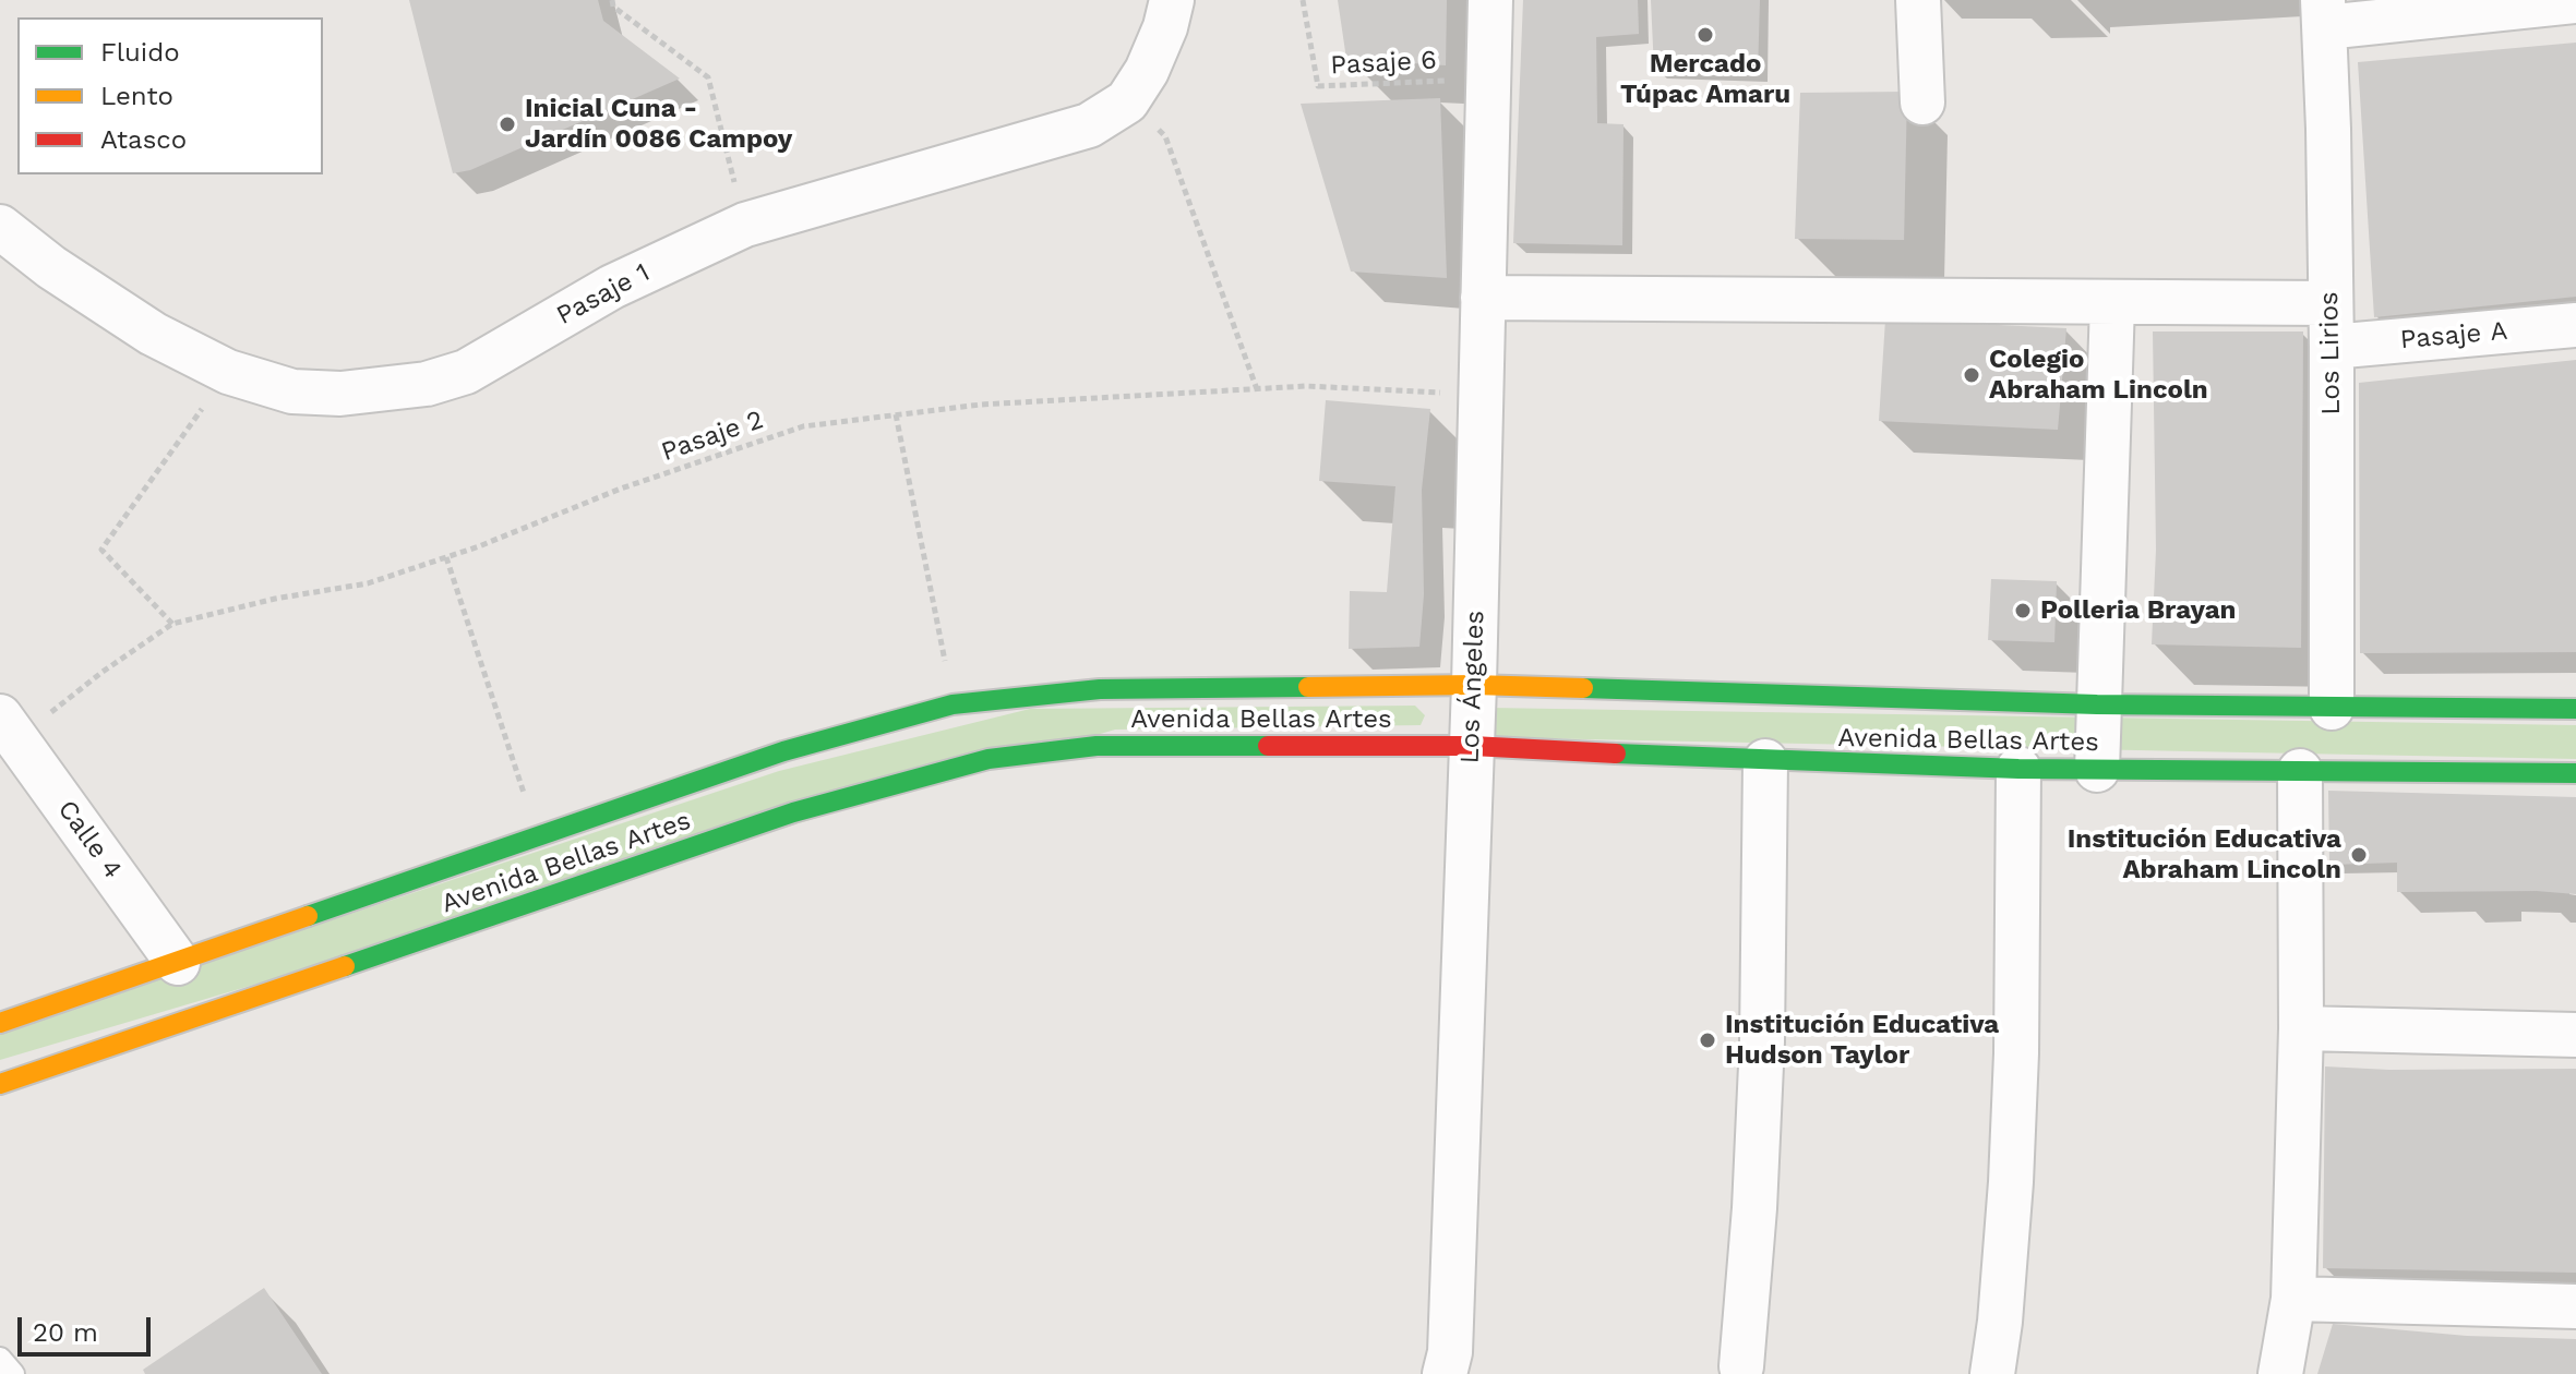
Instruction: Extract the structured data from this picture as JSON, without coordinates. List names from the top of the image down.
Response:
{
  "streets": {
    "street": [
      "Pasaje 1",
      "Pasaje A",
      "Los Lirios",
      "Los Ángeles",
      "Avenida Bellas Artes",
      "Calle 4"
    ],
    "path": ["Pasaje 6", "Pasaje 2"]
  },
  "crossings": [
    ["Pasaje 6", "Los Ángeles"],
    ["Pasaje A", "Los Lirios"],
    ["Los Lirios", "Avenida Bellas Artes"],
    ["Pasaje 2", "Los Ángeles"],
    ["Pasaje 2", "Calle 4"],
    ["Los Ángeles", "Avenida Bellas Artes"],
    ["Avenida Bellas Artes", "Calle 4"]
  ],
  "places": [
    "Mercado Túpac Amaru",
    "Inicial Cuna - Jardín 0086 Campoy",
    "Colegio Abraham Lincoln",
    "Polleria Brayan",
    "Institución Educativa Abraham Lincoln",
    "Institución Educativa Hudson Taylor"
  ],
  "legend": ["Fluido", "Lento", "Atasco"],
  "scale_bar": "20 m"
}
